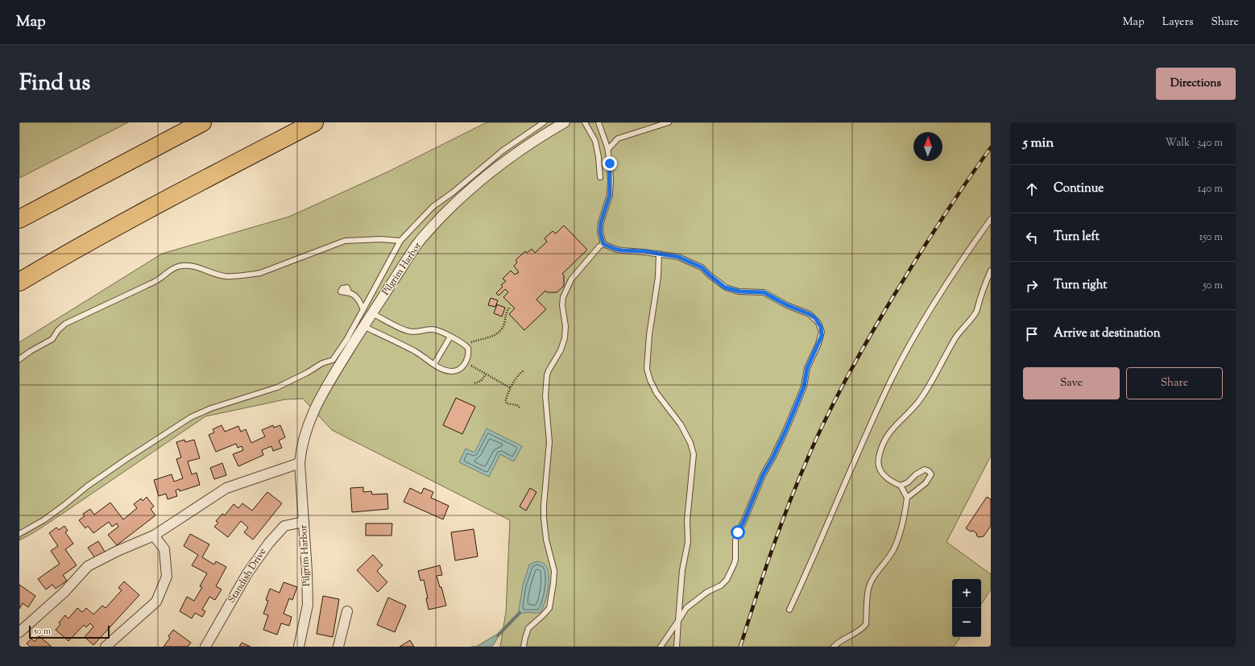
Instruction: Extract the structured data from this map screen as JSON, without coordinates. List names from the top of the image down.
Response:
{
  "streets": {
    "street": ["Pilgrim Harbor", "Standish Drive"]
  },
  "crossings": [
    ["Pilgrim Harbor", "Standish Drive"]
  ],
  "scale_bar": "50 m",
  "north": "top",
  "page": {
    "header": "Map",
    "nav": ["Map", "Layers", "Share"],
    "title": "Find us",
    "buttons": [
      "Directions",
      ["Save", "Share"]
    ],
    "heading": ["5 min", "Walk · 340 m"],
    "list": [
      ["Continue", "140 m"],
      ["Turn left", "150 m"],
      ["Turn right", "50 m"],
      "Arrive at destination"
    ],
    "map_buttons": ["+", "−"],
    "scale": "50 m"
  }
}
